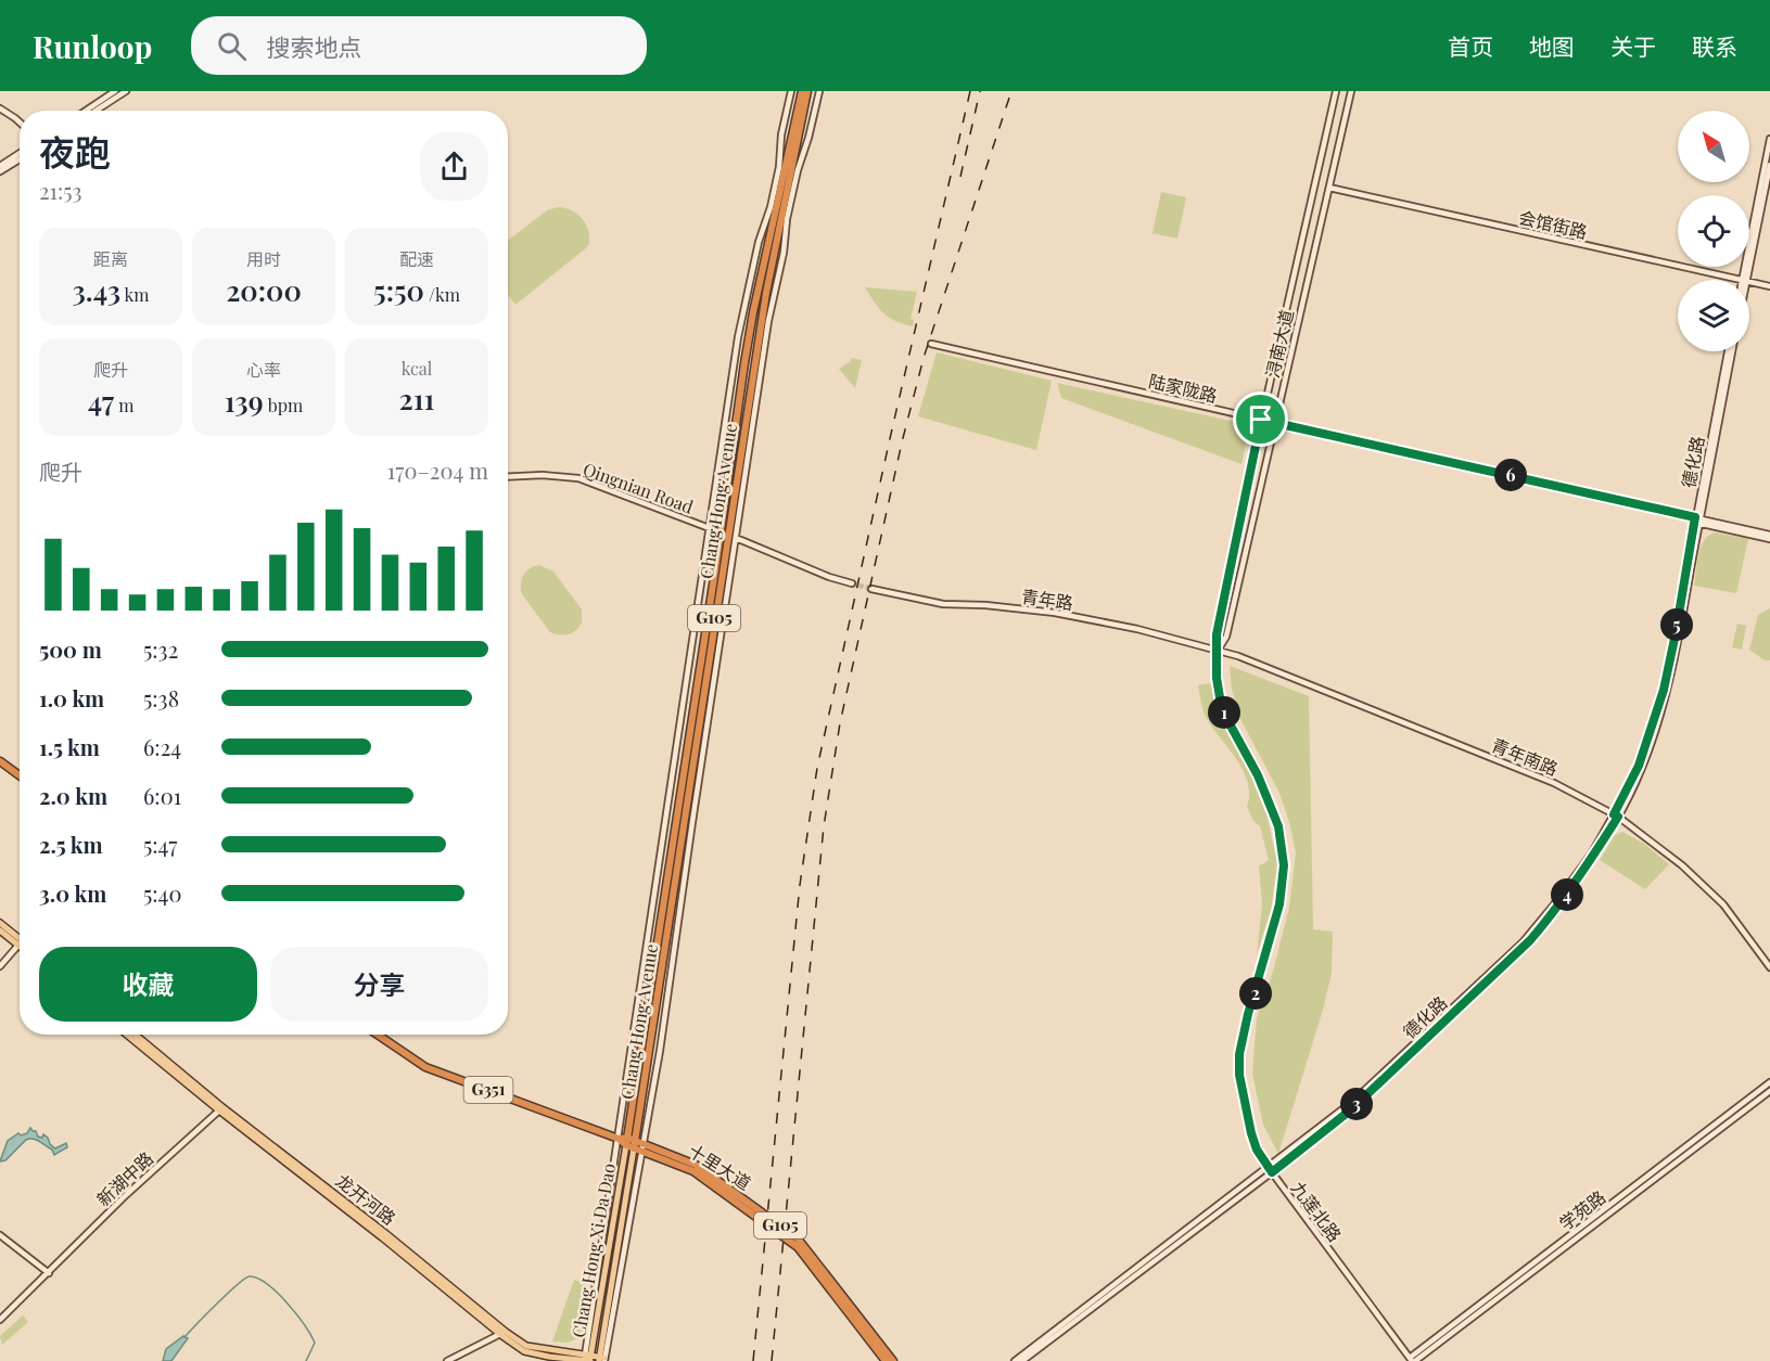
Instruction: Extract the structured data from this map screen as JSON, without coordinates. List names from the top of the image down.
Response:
{
  "streets": {
    "highway": [
      "Chang Hong Avenue",
      "G105",
      "G351",
      "十里大道"
    ],
    "main road": [
      "会馆街路",
      "浔南大道",
      "陆家陇路",
      "德化路",
      "Qingnian Road",
      "青年路",
      "青年南路",
      "新湖中路",
      "龙开河路",
      "学苑路",
      "九莲北路",
      "Chang Hong Xi Da Dao"
    ]
  },
  "crossings": [
    ["会馆街路", "浔南大道"],
    ["浔南大道", "陆家陇路"],
    ["浔南大道", "青年路"],
    ["浔南大道", "青年南路"],
    ["浔南大道", "九莲北路"],
    ["陆家陇路", "德化路"],
    ["德化路", "青年南路"],
    ["德化路", "九莲北路"],
    ["Qingnian Road", "Chang Hong Avenue"],
    ["Chang Hong Avenue", "十里大道"],
    ["Chang Hong Avenue", "Chang Hong Xi Da Dao"],
    ["青年路", "青年南路"],
    ["青年路", "九莲北路"],
    ["青年南路", "九莲北路"],
    ["十里大道", "Chang Hong Xi Da Dao"],
    ["新湖中路", "龙开河路"],
    ["龙开河路", "Chang Hong Xi Da Dao"],
    ["学苑路", "九莲北路"]
  ],
  "north": "top left",
  "page": {
    "header": "Runloop",
    "search": "搜索地点",
    "nav": [
      "首页",
      "地图",
      "关于",
      "联系"
    ],
    "heading": ["夜跑", "21:53"],
    "stats": [
      ["距离", "3.43 km"],
      ["用时", "20:00"],
      ["配速", "5:50 /km"],
      ["爬升", "47 m"],
      ["心率", "139 bpm"],
      ["kcal", "211"]
    ],
    "chart": ["爬升", "170–204 m"],
    "pins": [
      "6",
      "5",
      "1",
      "4",
      "2",
      "3"
    ],
    "list": [
      {
        "name": "500 m",
        "note": "5:32"
      },
      {
        "name": "1.0 km",
        "note": "5:38"
      },
      {
        "name": "1.5 km",
        "note": "6:24"
      },
      {
        "name": "2.0 km",
        "note": "6:01"
      },
      {
        "name": "2.5 km",
        "note": "5:47"
      },
      {
        "name": "3.0 km",
        "note": "5:40"
      }
    ],
    "buttons": ["收藏", "分享"]
  }
}
